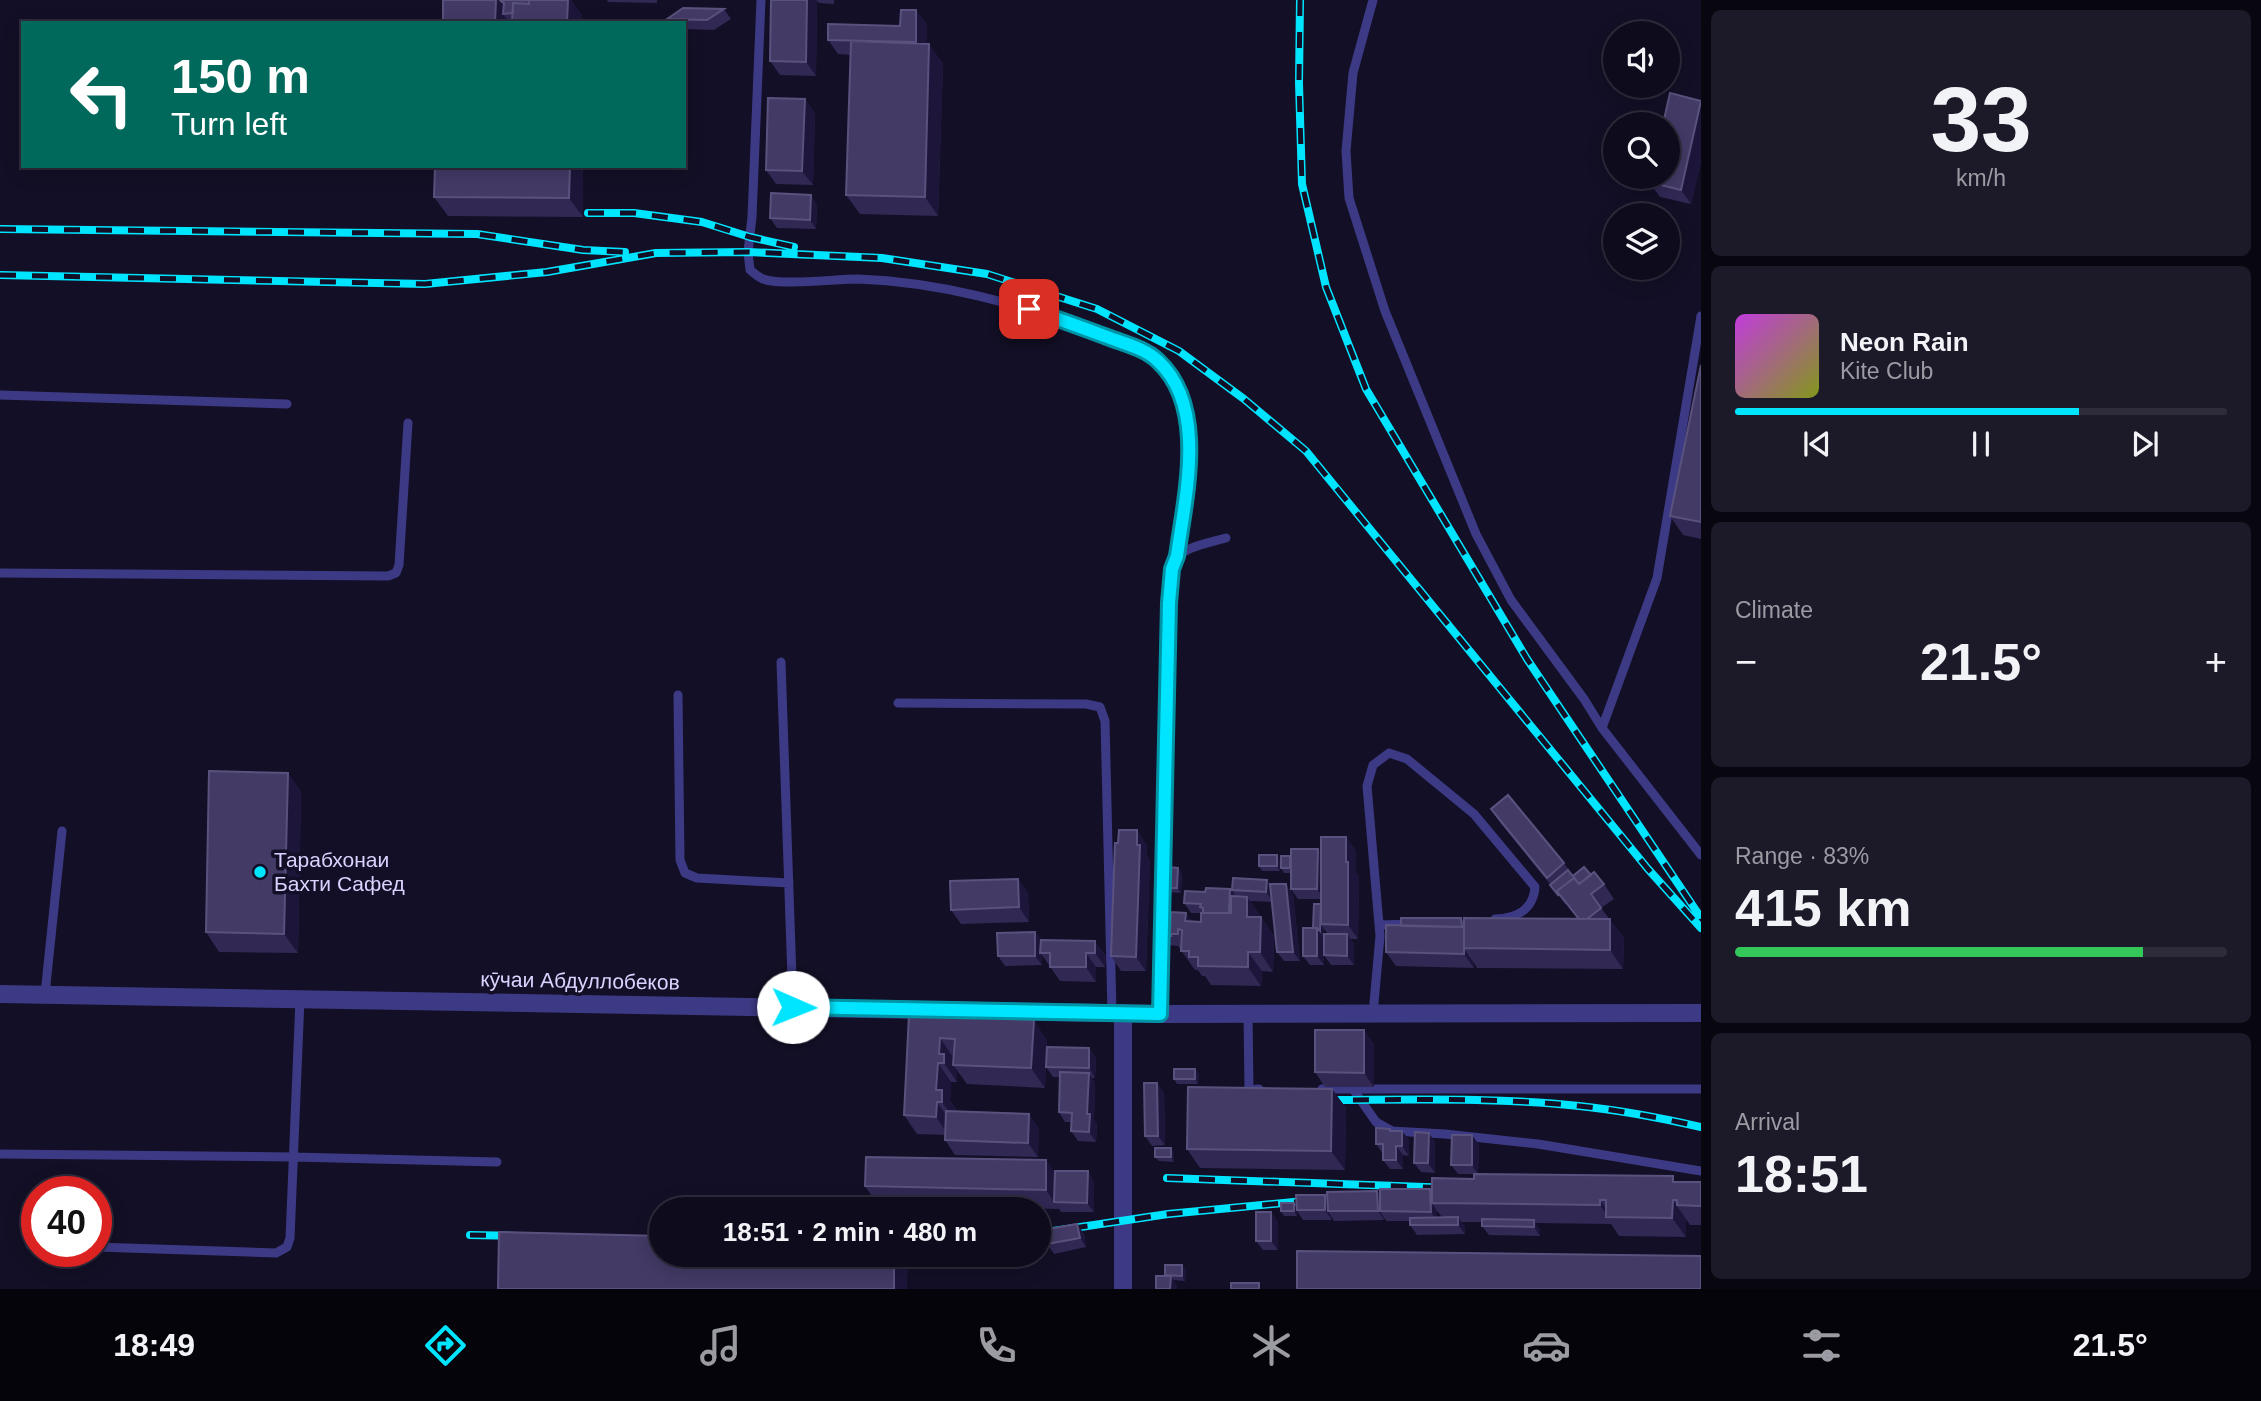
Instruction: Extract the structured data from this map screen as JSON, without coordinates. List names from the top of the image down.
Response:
{
  "streets": {
    "street": ["кӯчаи Абдуллобеков"]
  },
  "places": ["Тарабхонаи Бахти Сафед"],
  "page": {
    "tile": [
      ["33", "km/h"],
      "Climate",
      ["Range · 83%", "415 km"],
      ["Arrival", "18:51"]
    ],
    "turn": ["150 m", "Turn left"],
    "song": ["Neon Rain", "Kite Club"],
    "heat": ["−", "21.5°", "+"],
    "limit": "40",
    "trip": "18:51 · 2 min · 480 m",
    "tabs": ["18:49", "21.5°"]
  }
}
